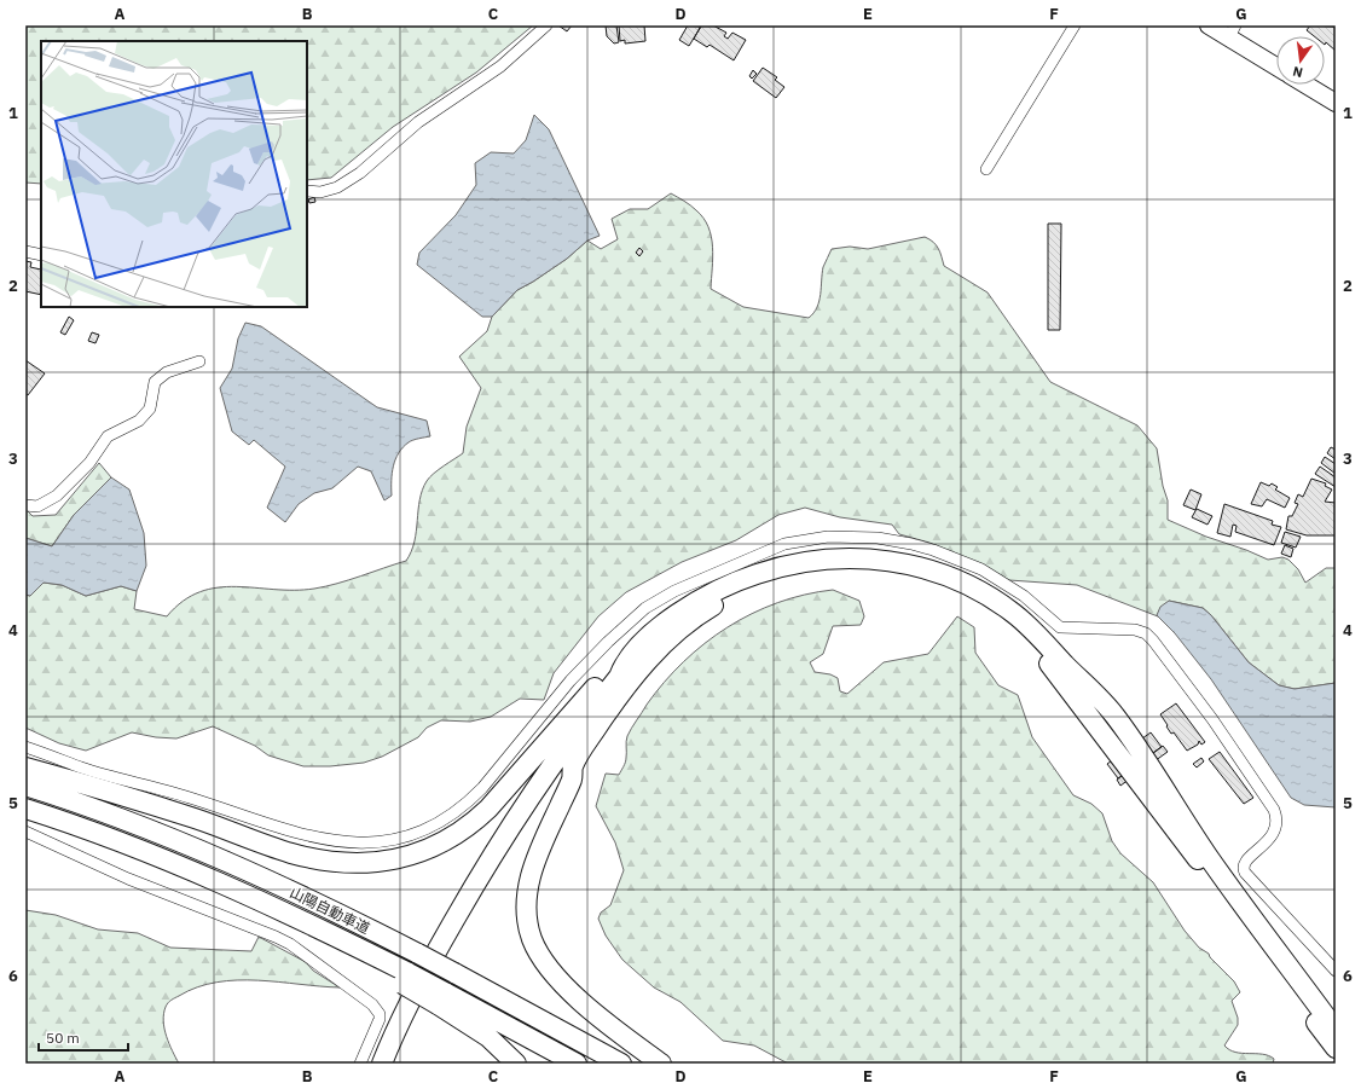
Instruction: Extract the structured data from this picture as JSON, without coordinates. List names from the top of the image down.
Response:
{
  "streets": {
    "highway": ["山陽自動車道"]
  },
  "scale_bar": "50 m",
  "north": "bottom",
  "grid": {
    "columns": [
      "A",
      "B",
      "C",
      "D",
      "E",
      "F",
      "G"
    ],
    "rows": [
      "1",
      "2",
      "3",
      "4",
      "5",
      "6"
    ]
  }
}
